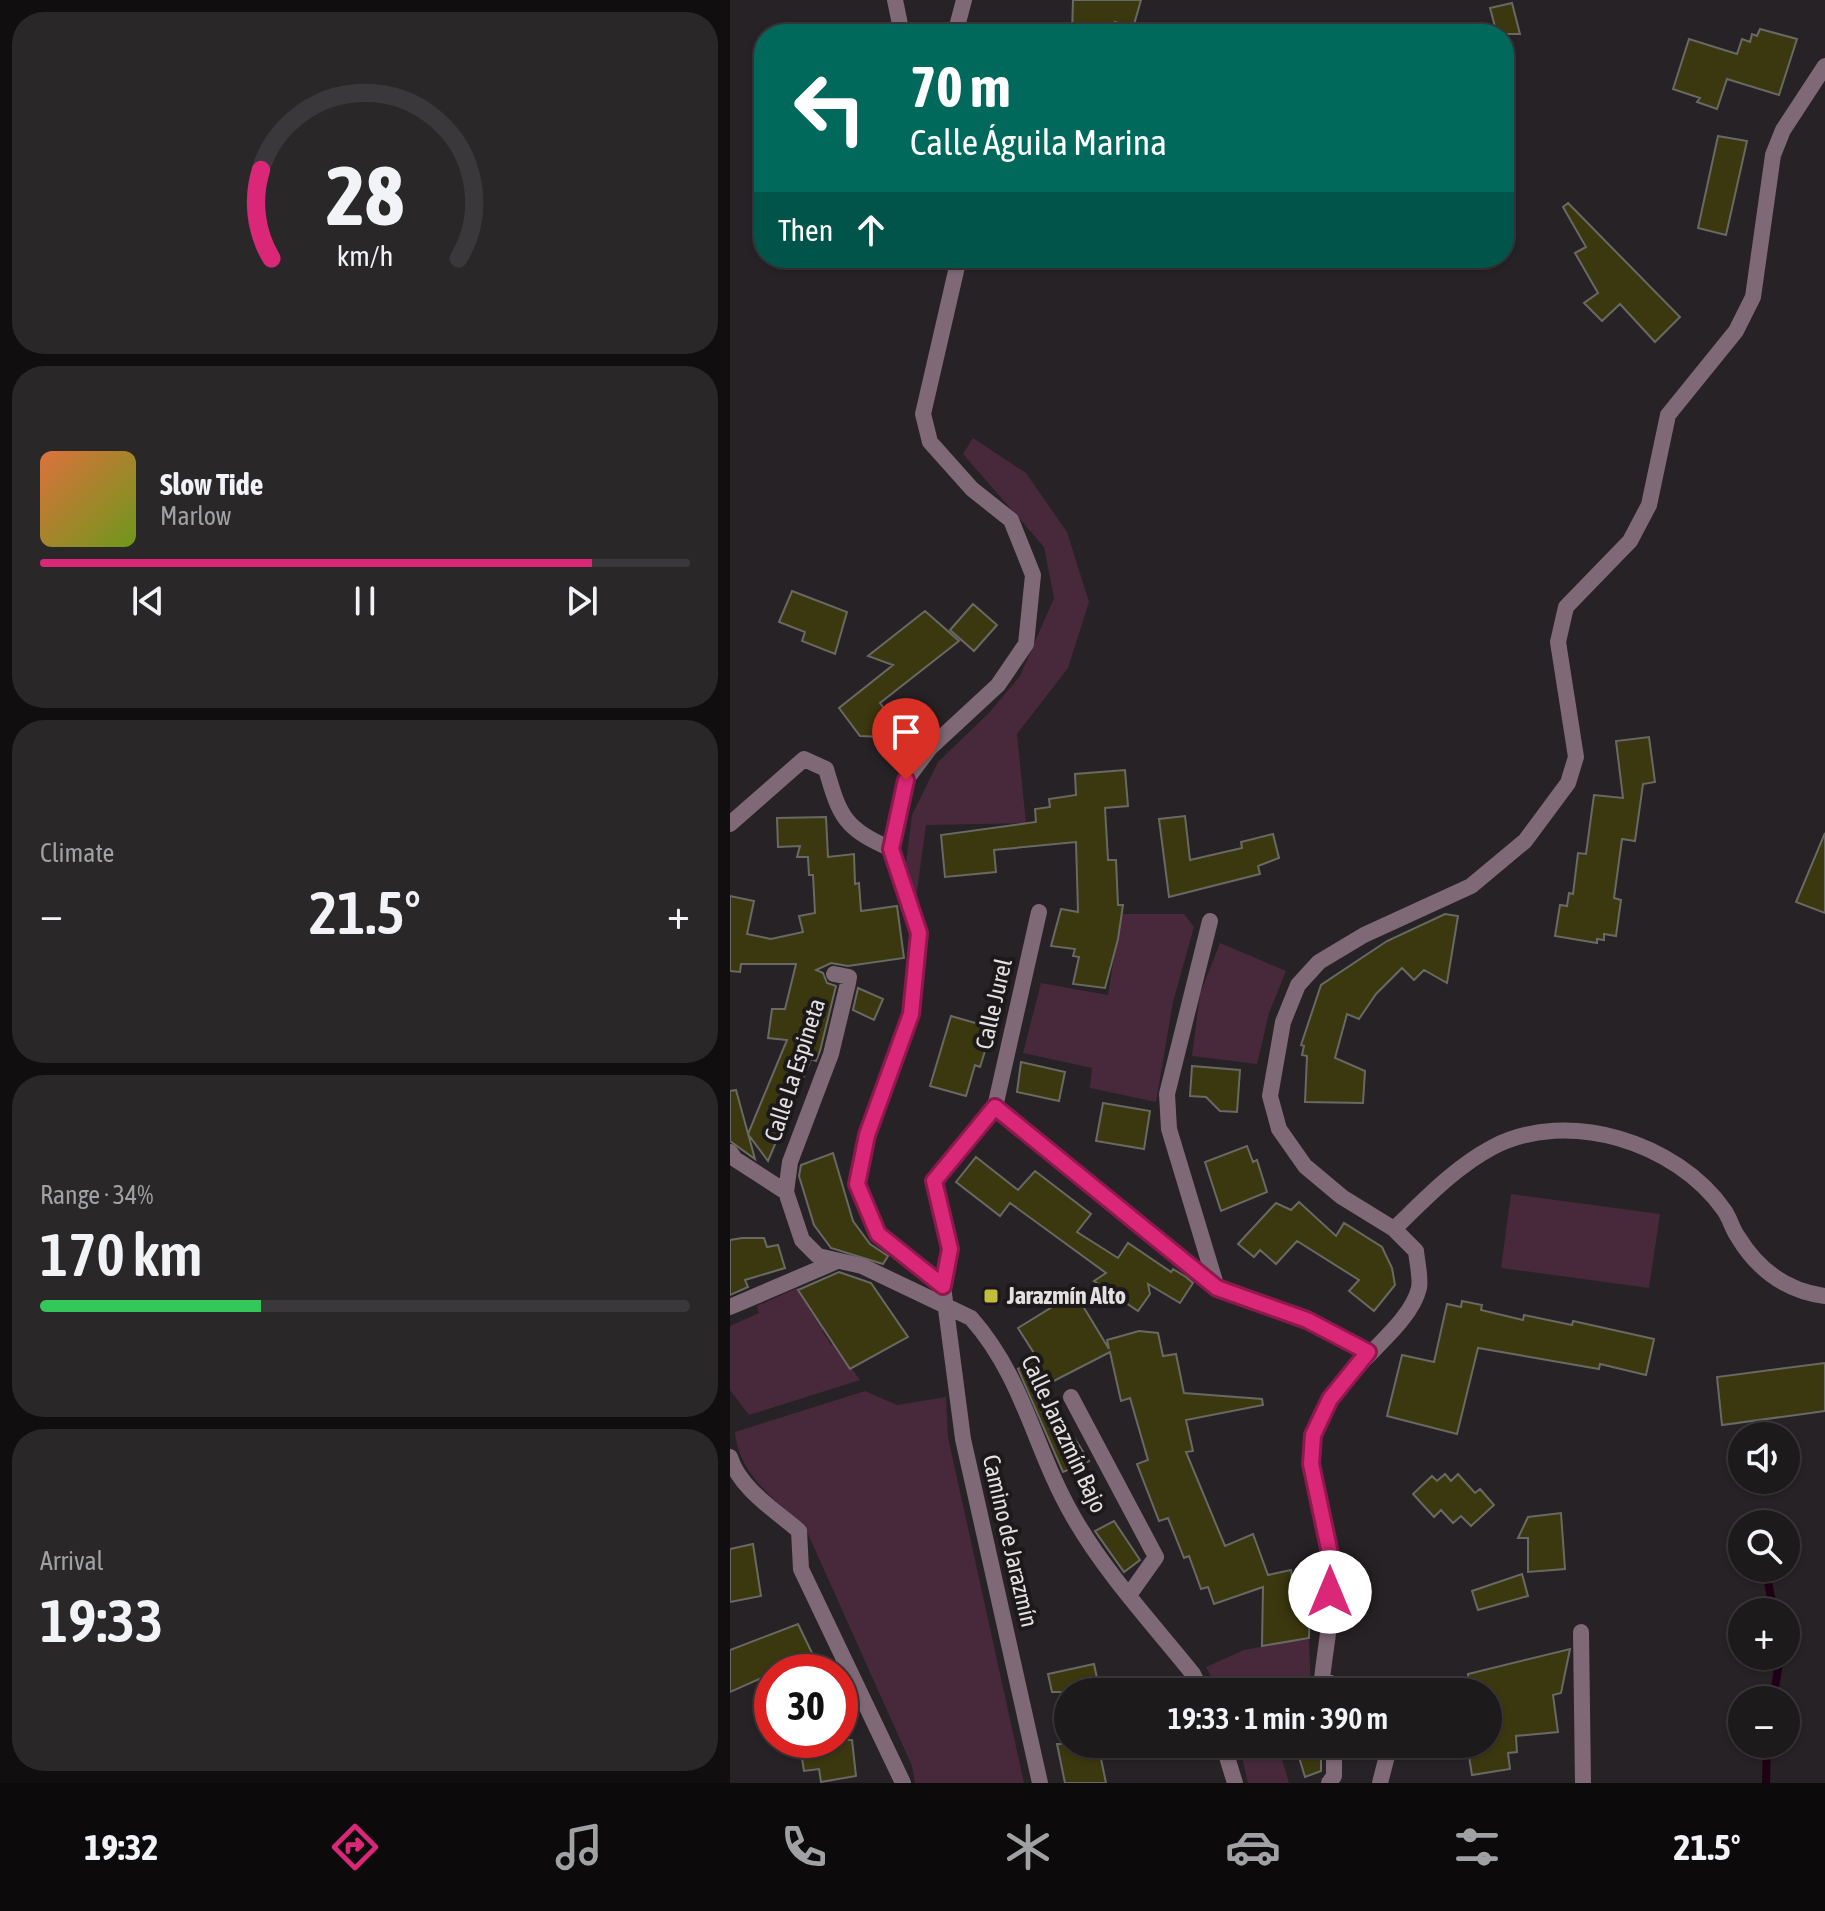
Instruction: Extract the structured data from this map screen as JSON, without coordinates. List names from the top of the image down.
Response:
{
  "streets": {
    "street": [
      "Calle Jurel",
      "Calle La Espineta",
      "Calle Jarazmín Bajo",
      "Camino de Jarazmín"
    ]
  },
  "crossings": [
    ["Calle Jurel", "Camino de Jarazmín"],
    ["Calle La Espineta", "Calle Jarazmín Bajo"],
    ["Calle Jarazmín Bajo", "Camino de Jarazmín"]
  ],
  "places": {
    "transit": ["Jarazmín Alto"]
  },
  "page": {
    "turn": ["70 m", "Calle Águila Marina"],
    "then": "Then",
    "song": ["Slow Tide", "Marlow"],
    "tile": [
      "Climate",
      ["Range · 34%", "170 km"],
      ["Arrival", "19:33"]
    ],
    "heat": ["−", "21.5°", "+"],
    "map_buttons": ["+", "−"],
    "limit": "30",
    "trip": "19:33 · 1 min · 390 m",
    "tabs": ["19:32", "21.5°"],
    "gauge": ["28", "km/h"]
  }
}
